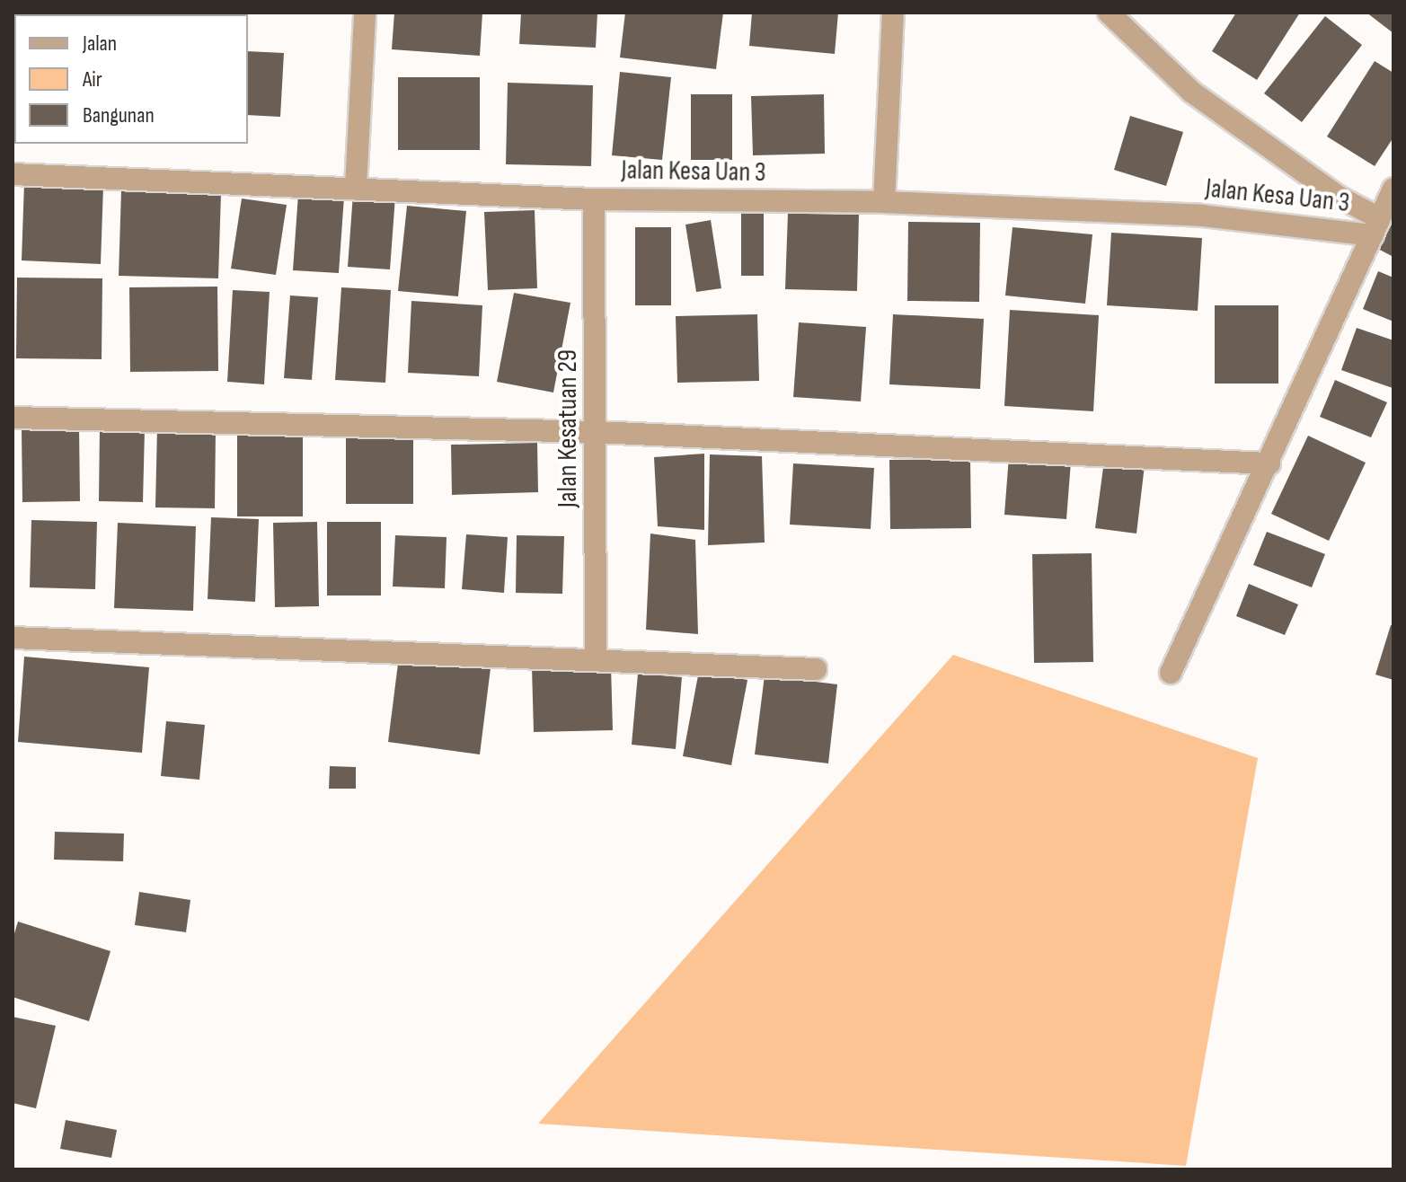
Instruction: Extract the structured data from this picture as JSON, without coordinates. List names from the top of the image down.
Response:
{
  "streets": {
    "street": ["Jalan Kesa Uan 3", "Jalan Kesatuan 29"]
  },
  "crossings": [
    ["Jalan Kesa Uan 3", "Jalan Kesatuan 29"]
  ],
  "legend": ["Jalan", "Air", "Bangunan"]
}
